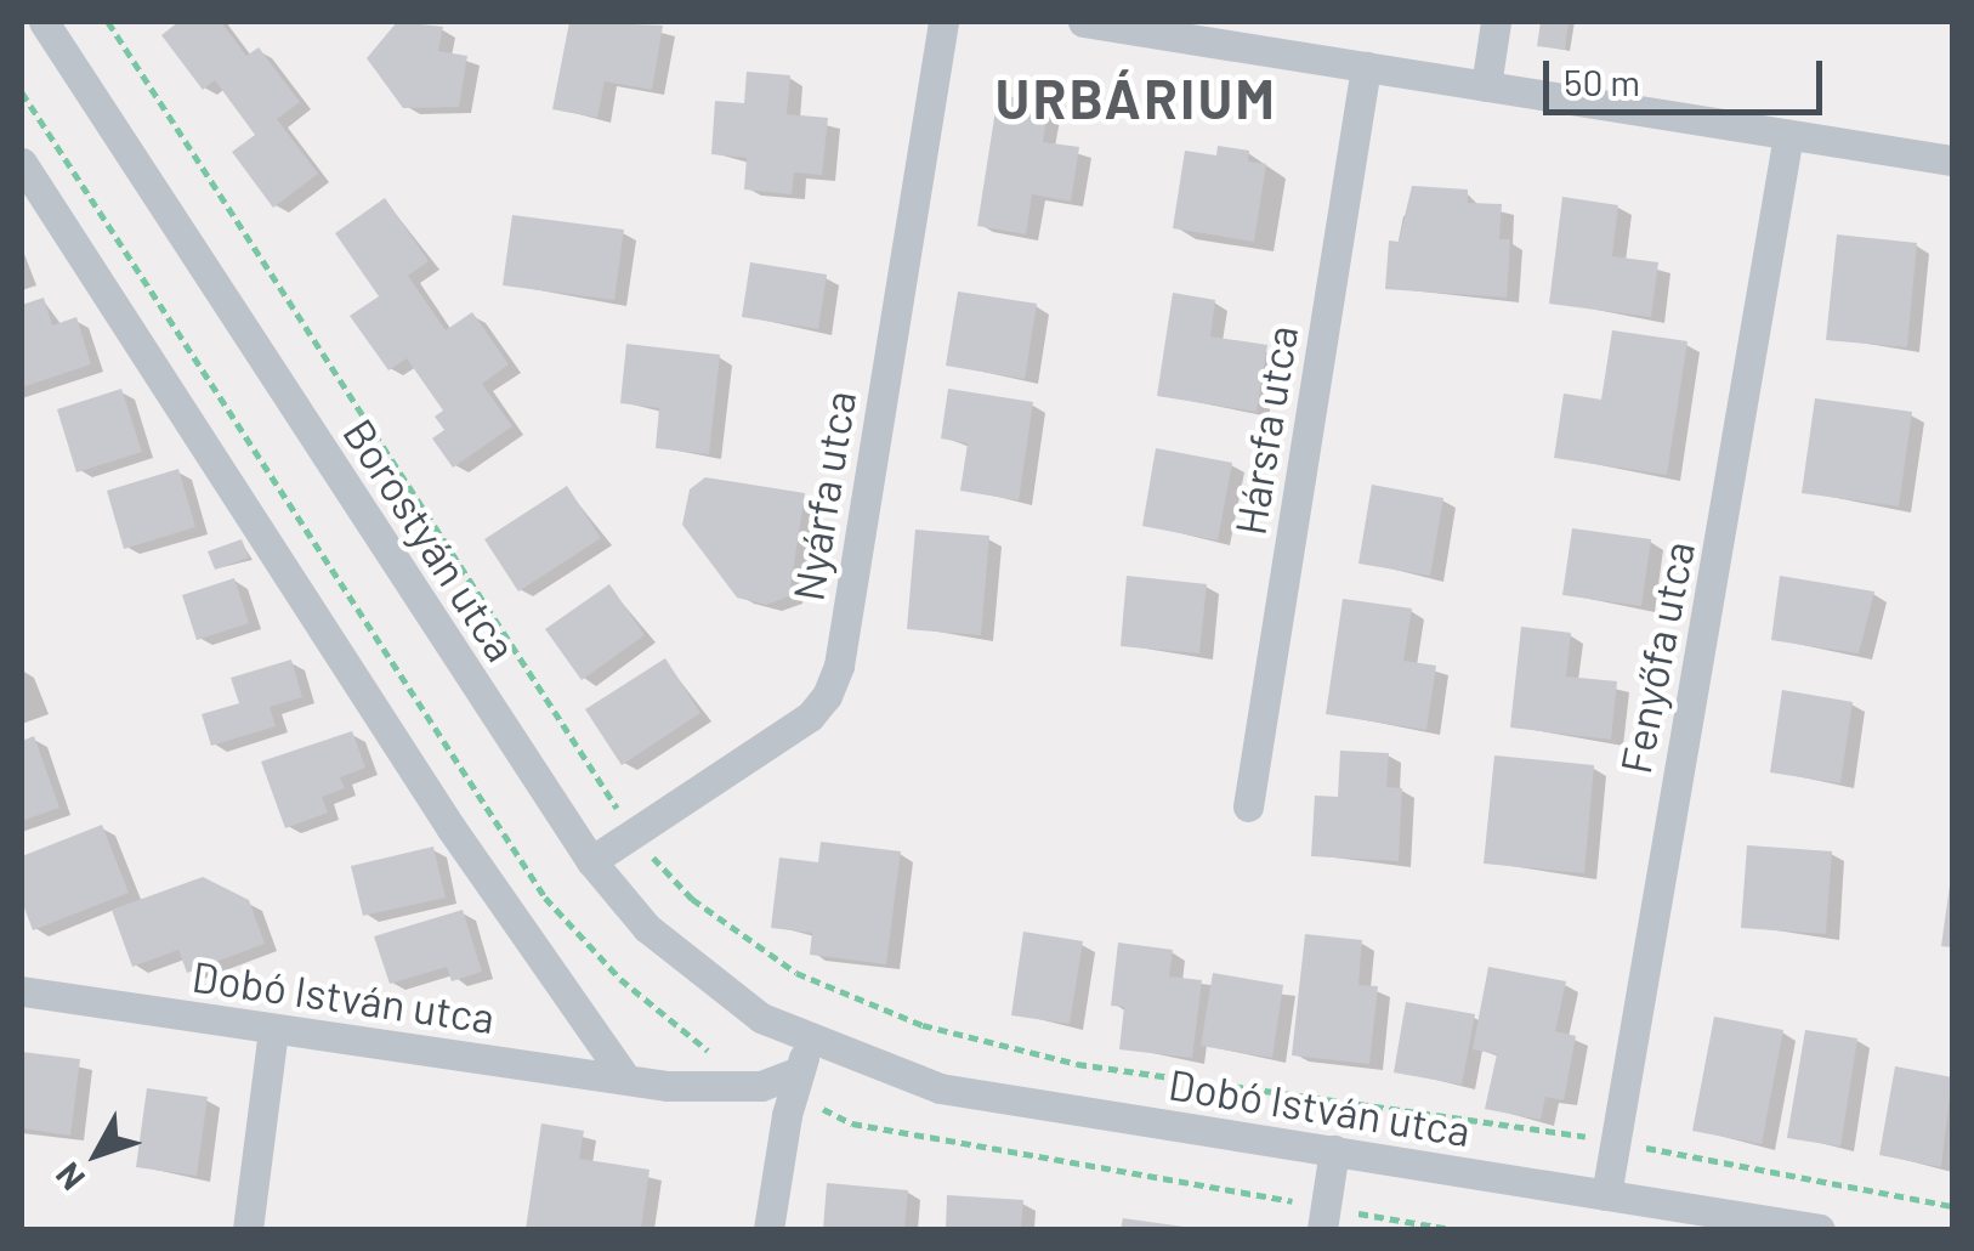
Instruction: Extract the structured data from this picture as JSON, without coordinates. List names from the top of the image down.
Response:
{
  "streets": {
    "street": [
      "Hársfa utca",
      "Nyárfa utca",
      "Borostyán utca",
      "Fenyőfa utca",
      "Dobó István utca"
    ]
  },
  "crossings": [
    ["Nyárfa utca", "Borostyán utca"],
    ["Borostyán utca", "Dobó István utca"],
    ["Fenyőfa utca", "Dobó István utca"]
  ],
  "districts": ["URBÁRIUM"],
  "scale_bar": "50 m",
  "north": "bottom left"
}
